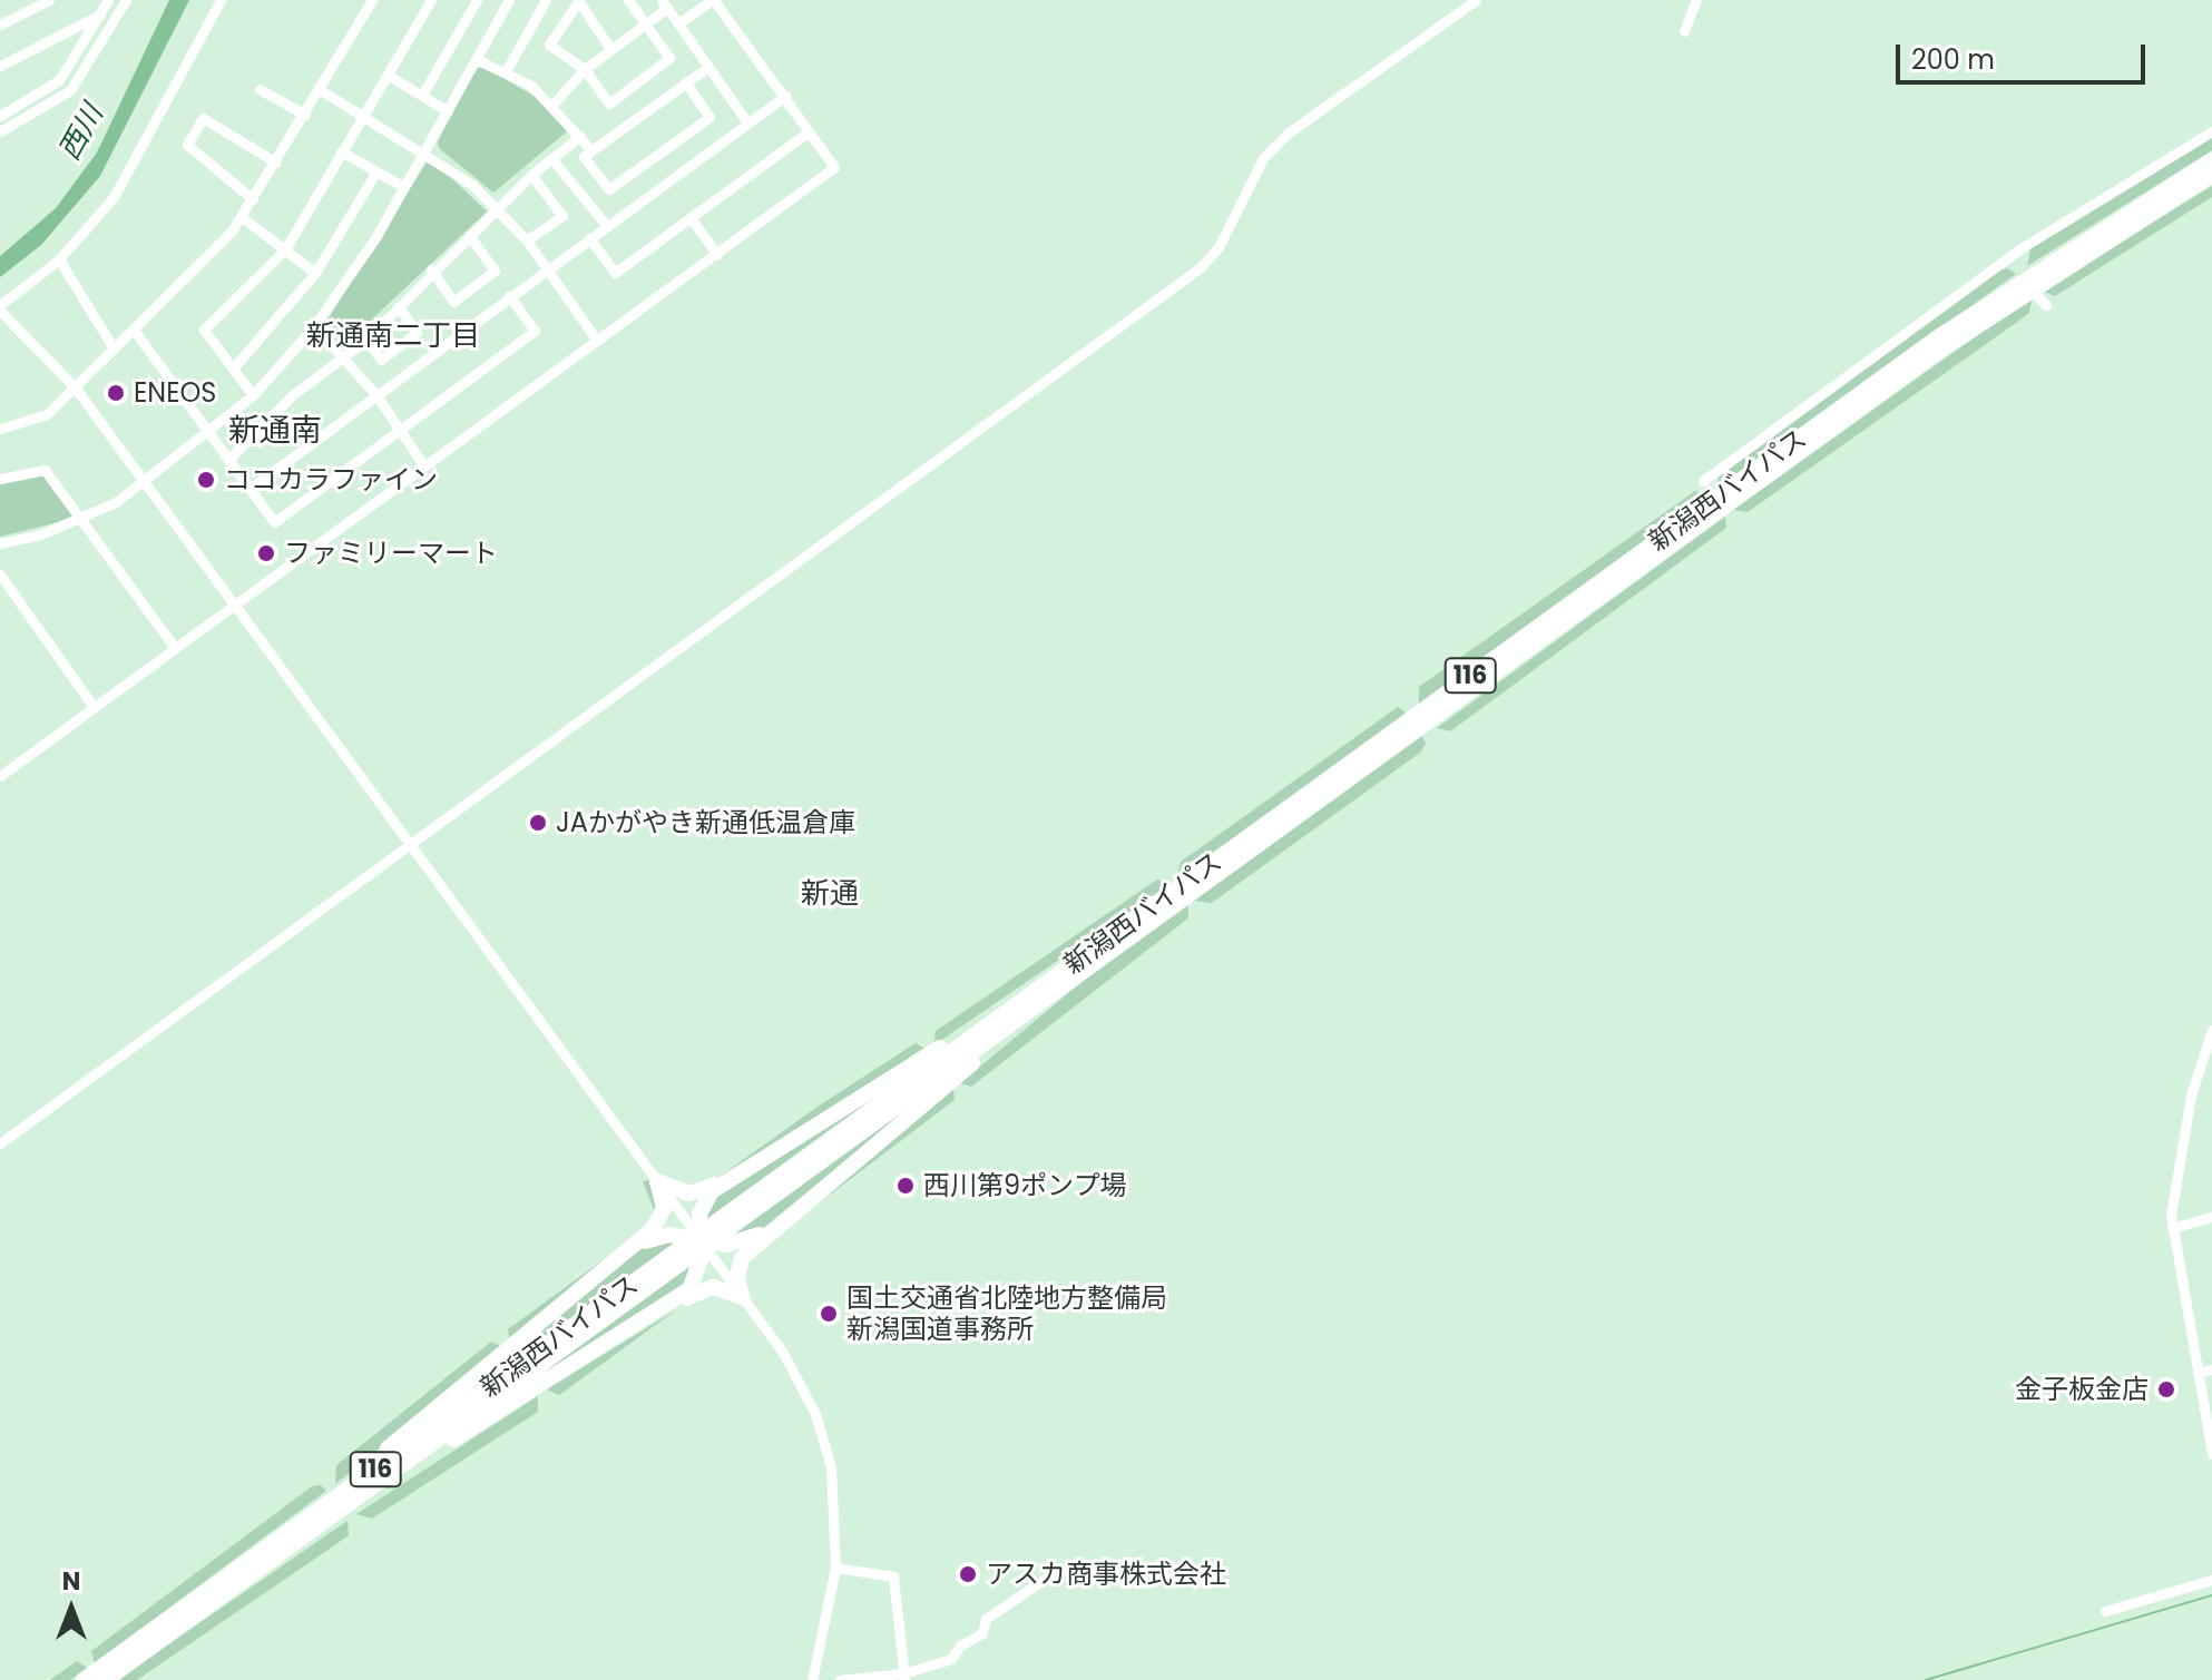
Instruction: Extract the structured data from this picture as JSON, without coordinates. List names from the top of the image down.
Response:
{
  "streets": {
    "highway": ["新潟西バイパス", "116"]
  },
  "districts": ["新通南二丁目", "新通南", "新通"],
  "water": ["西川"],
  "places": [
    "ENEOS",
    "ココカラファイン",
    "ファミリーマート",
    "JAかがやき新通低温倉庫",
    "西川第9ポンプ場",
    "国土交通省北陸地方整備局 新潟国道事務所",
    "金子板金店",
    "アスカ商事株式会社"
  ],
  "scale_bar": "200 m",
  "north": "top"
}
